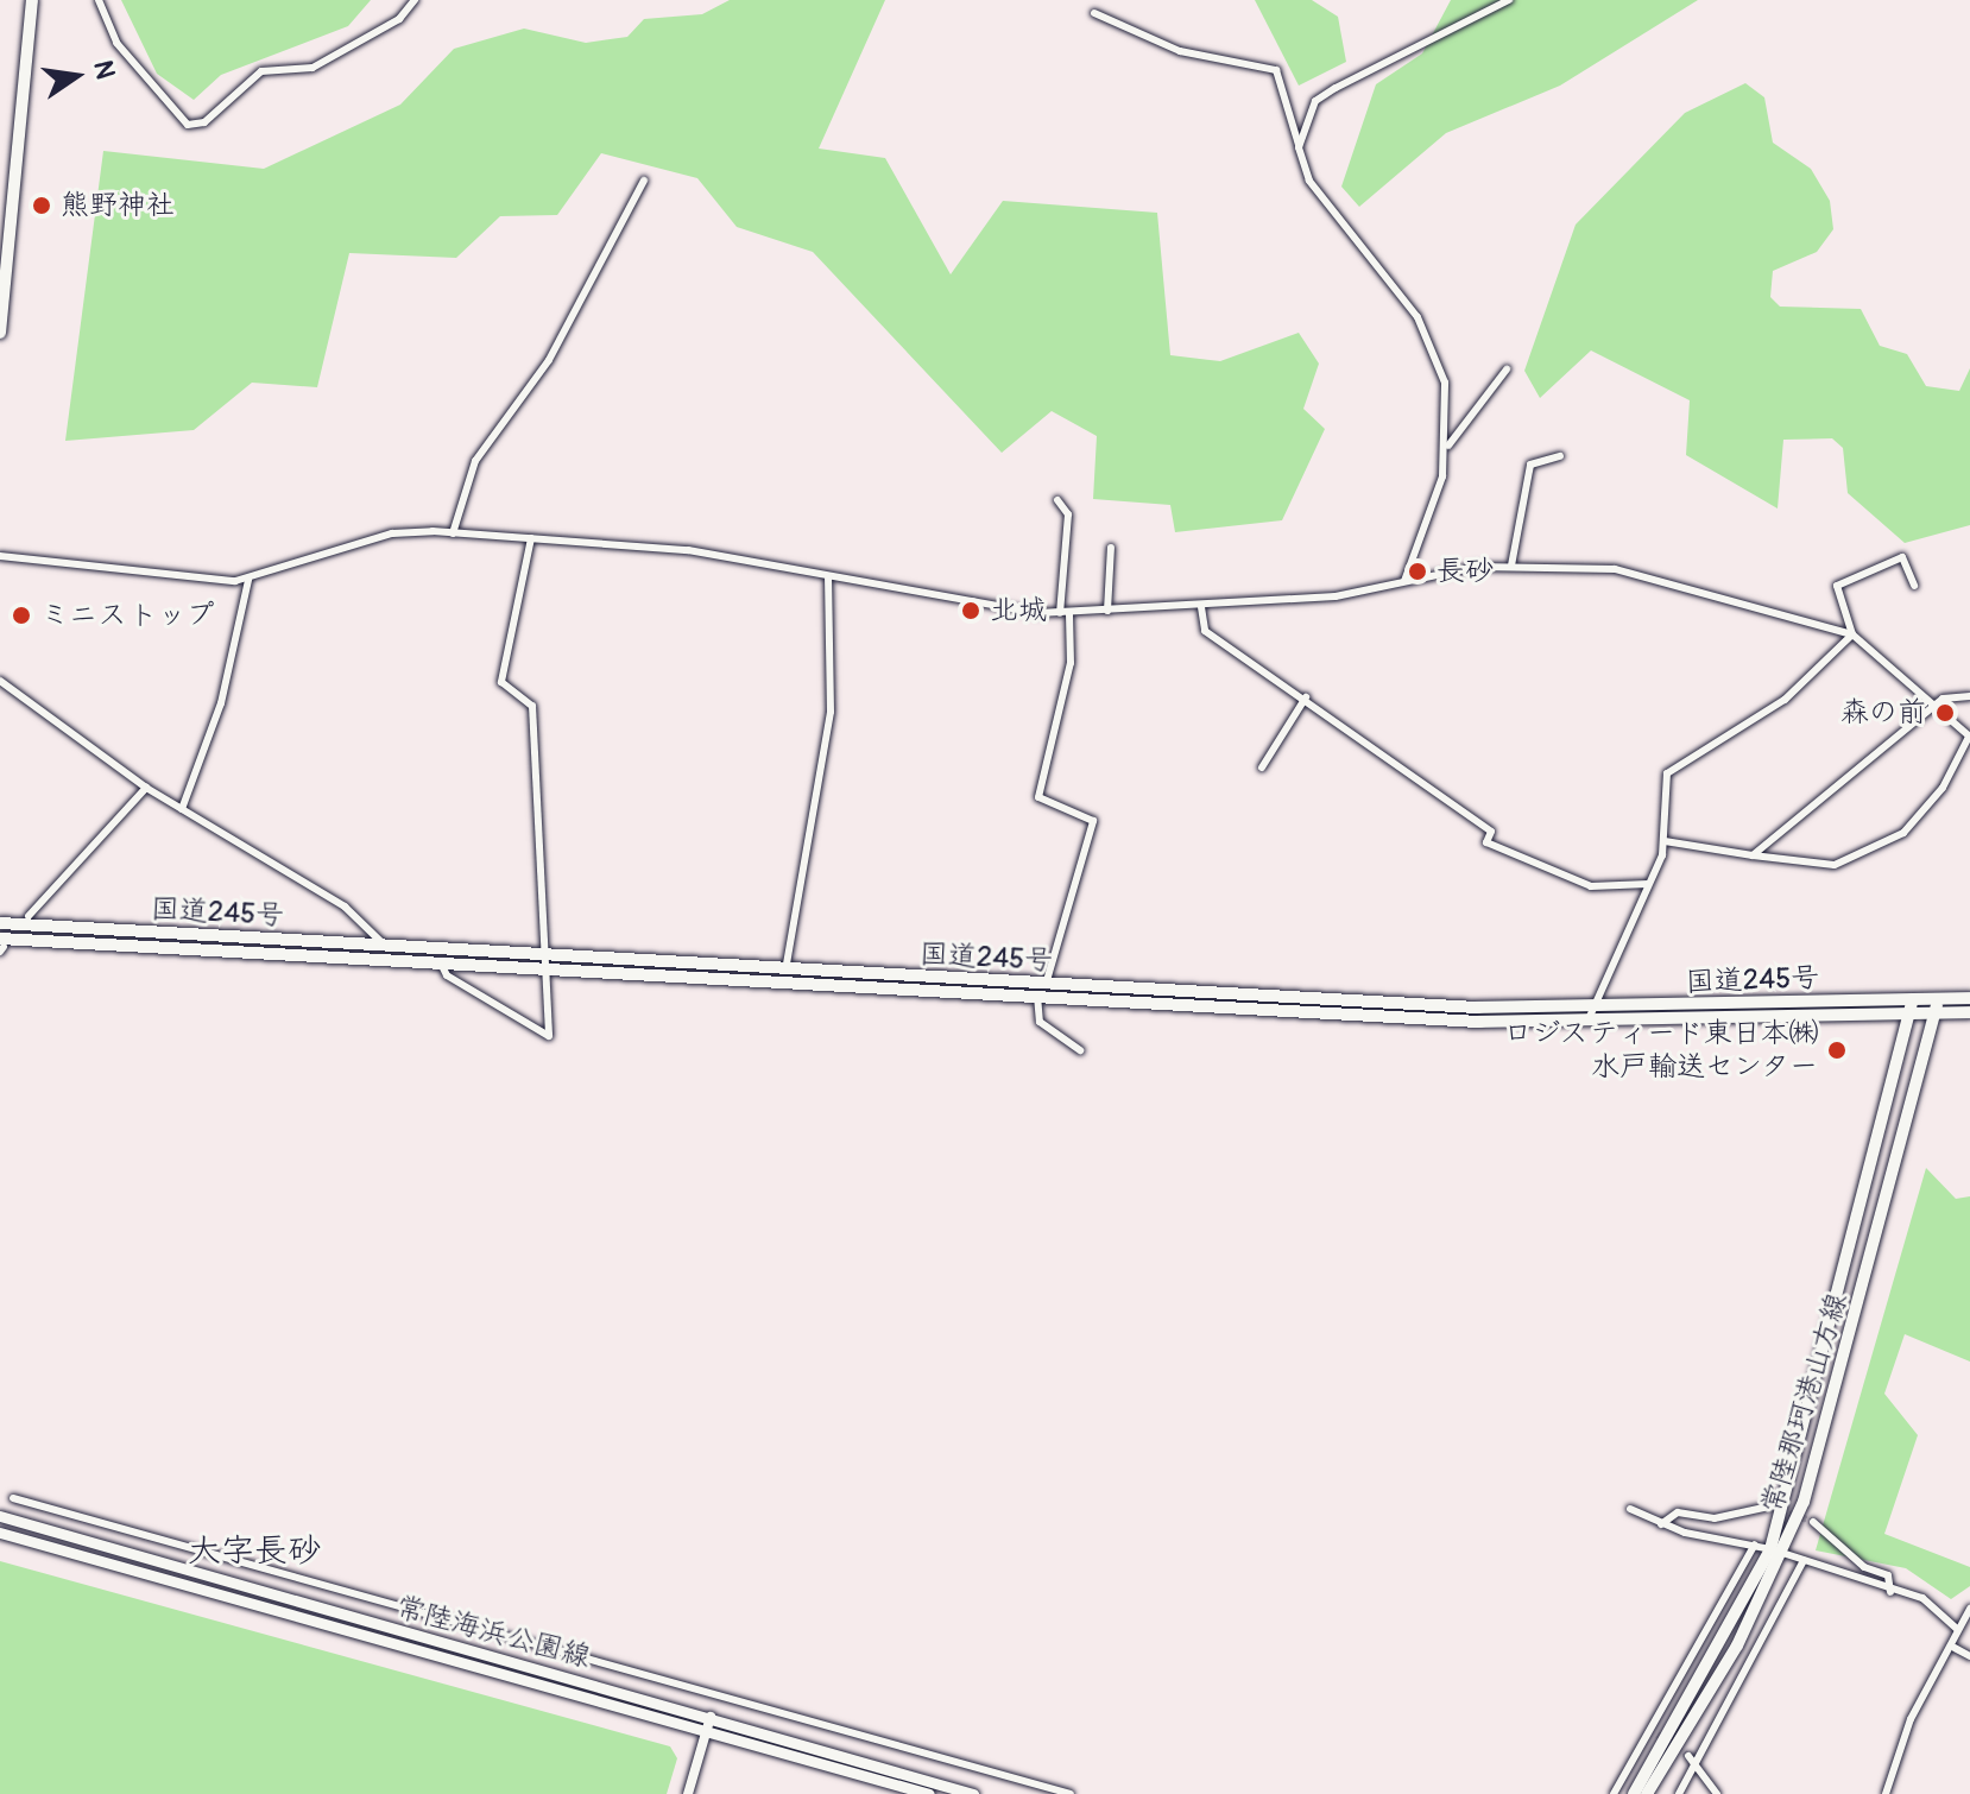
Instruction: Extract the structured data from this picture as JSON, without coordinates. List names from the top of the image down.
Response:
{
  "streets": {
    "main road": ["国道245号", "常陸那珂港山方線", "常陸海浜公園線"]
  },
  "crossings": [
    ["国道245号", "常陸那珂港山方線"]
  ],
  "districts": ["大字長砂"],
  "places": [
    "熊野神社",
    "長砂",
    "北城",
    "ミニストップ",
    "森の前",
    "ロジスティード東日本㈱ 水戸輸送センター"
  ],
  "north": "right"
}
